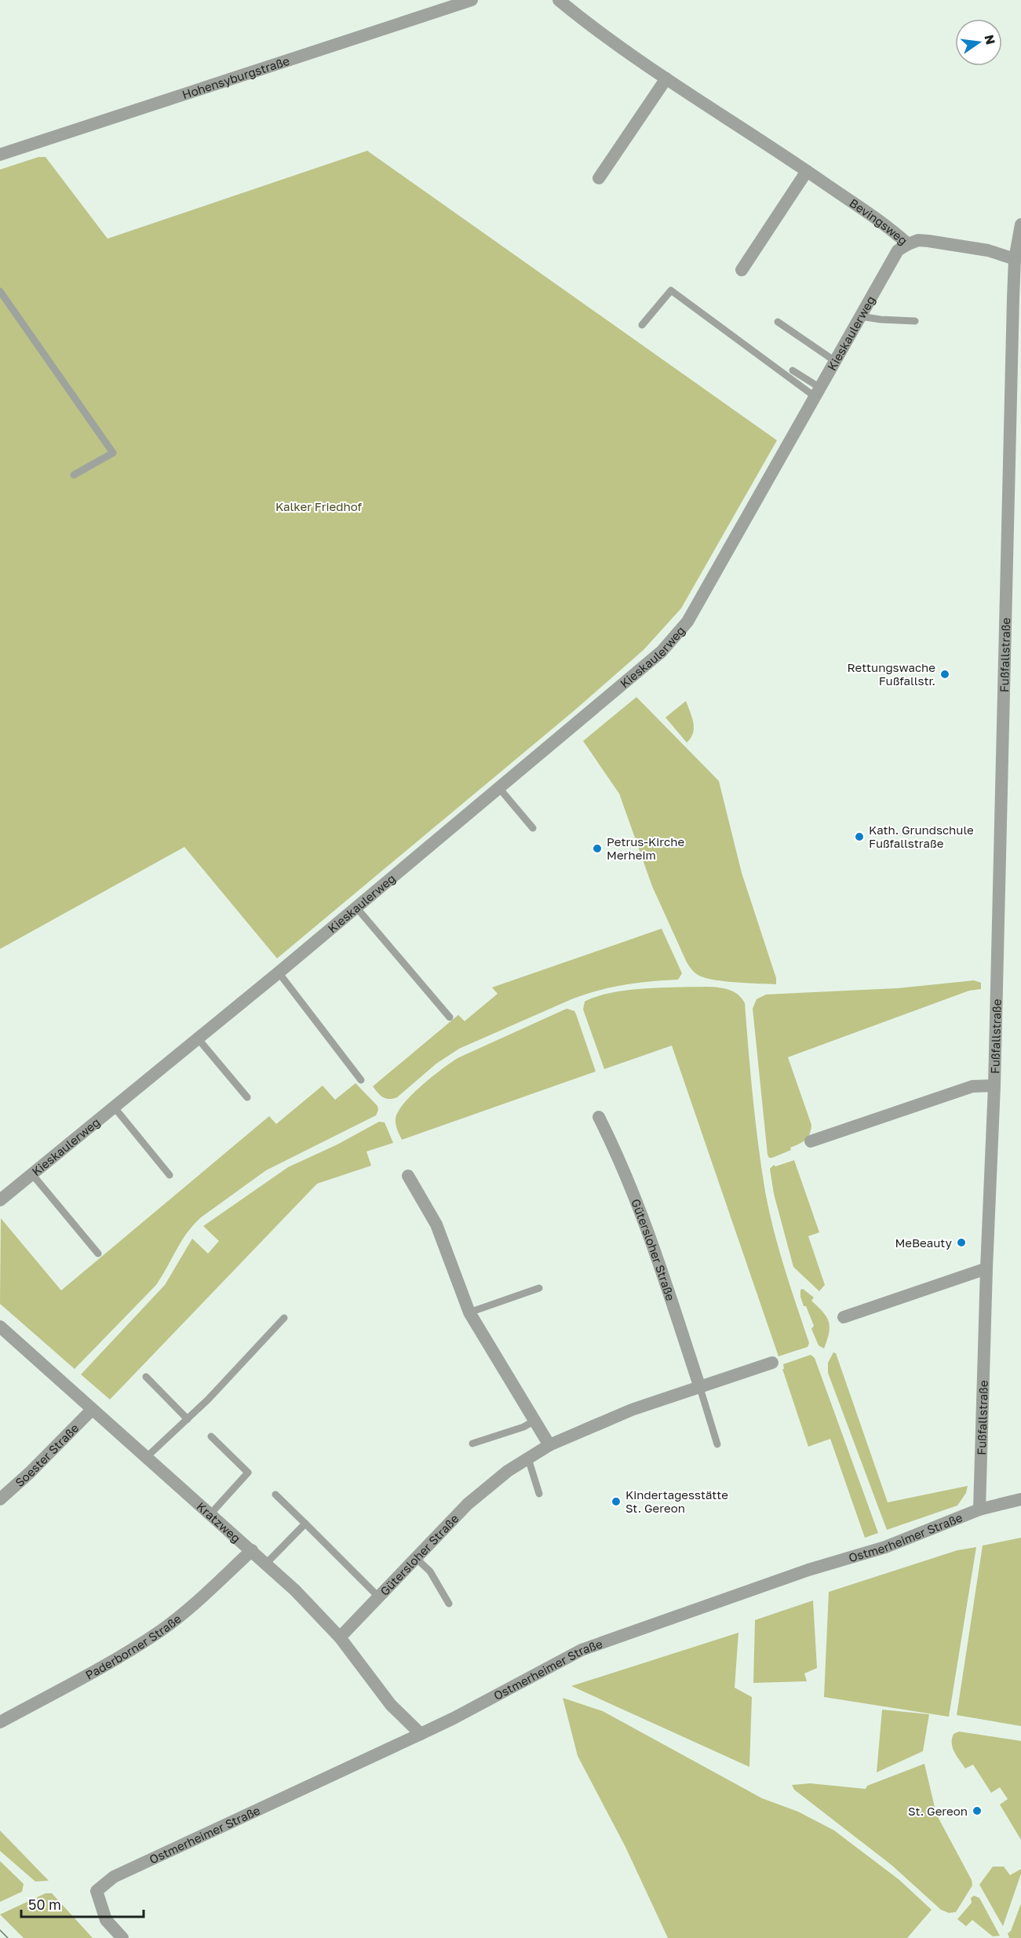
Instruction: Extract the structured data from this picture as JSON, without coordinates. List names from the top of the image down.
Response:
{
  "streets": {
    "street": [
      "Hohensyburgstraße",
      "Bevingsweg",
      "Kieskaulerweg",
      "Fußfallstraße",
      "Gütersloher Straße",
      "Soester Straße",
      "Kratzweg",
      "Ostmerheimer Straße",
      "Paderborner Straße"
    ]
  },
  "crossings": [
    ["Bevingsweg", "Kieskaulerweg"],
    ["Bevingsweg", "Fußfallstraße"],
    ["Fußfallstraße", "Ostmerheimer Straße"],
    ["Gütersloher Straße", "Kratzweg"],
    ["Soester Straße", "Kratzweg"],
    ["Kratzweg", "Ostmerheimer Straße"],
    ["Kratzweg", "Paderborner Straße"]
  ],
  "parks": ["Kalker Friedhof"],
  "places": [
    "Rettungswache Fußfallstr.",
    "Kath. Grundschule Fußfallstraße",
    "Petrus-Kirche Merheim",
    "MeBeauty",
    "Kindertagesstätte St. Gereon",
    "St. Gereon"
  ],
  "scale_bar": "50 m",
  "north": "right"
}
